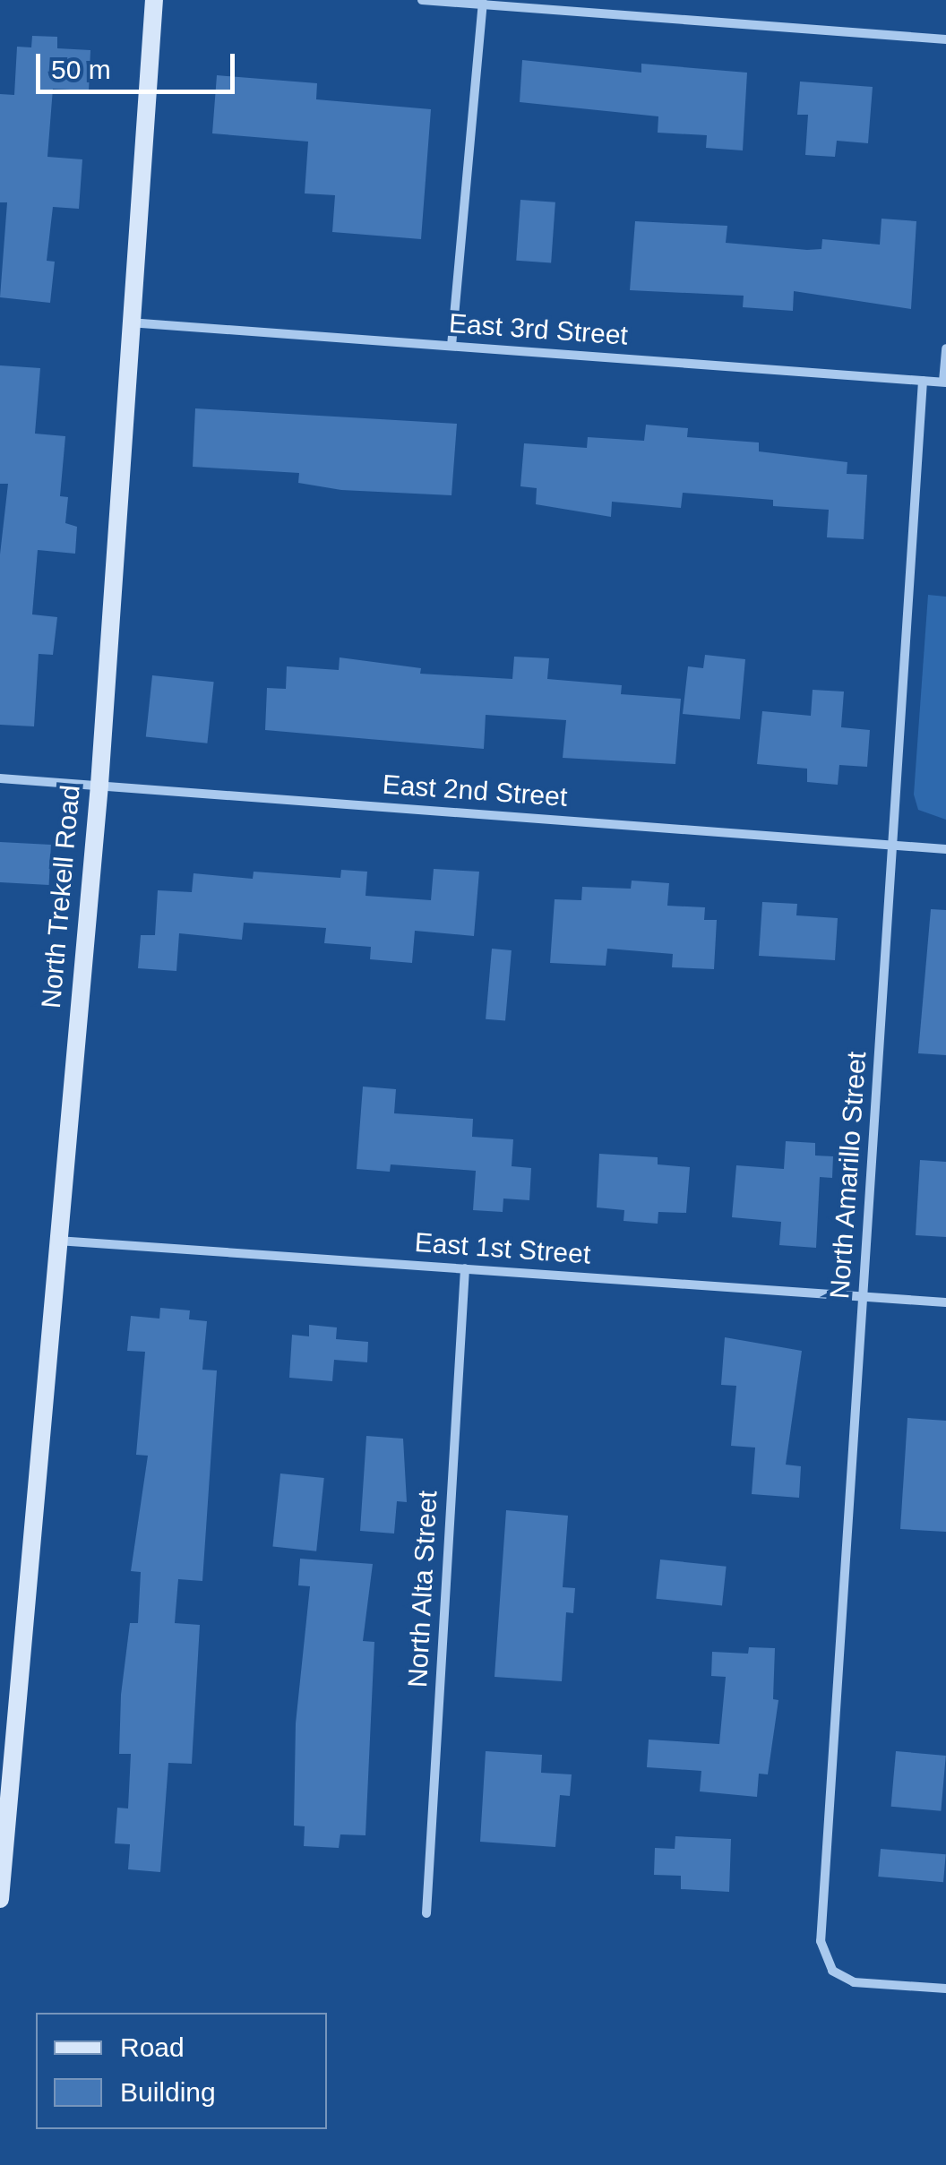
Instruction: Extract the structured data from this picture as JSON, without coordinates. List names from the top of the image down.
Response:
{
  "streets": {
    "main road": ["North Trekell Road"],
    "street": [
      "East 3rd Street",
      "East 2nd Street",
      "North Amarillo Street",
      "East 1st Street",
      "North Alta Street"
    ]
  },
  "crossings": [
    ["East 3rd Street", "North Trekell Road"],
    ["East 3rd Street", "North Amarillo Street"],
    ["East 2nd Street", "North Trekell Road"],
    ["East 2nd Street", "North Amarillo Street"],
    ["North Trekell Road", "East 1st Street"],
    ["North Amarillo Street", "East 1st Street"],
    ["East 1st Street", "North Alta Street"]
  ],
  "legend": ["Road", "Building"],
  "scale_bar": "50 m"
}
